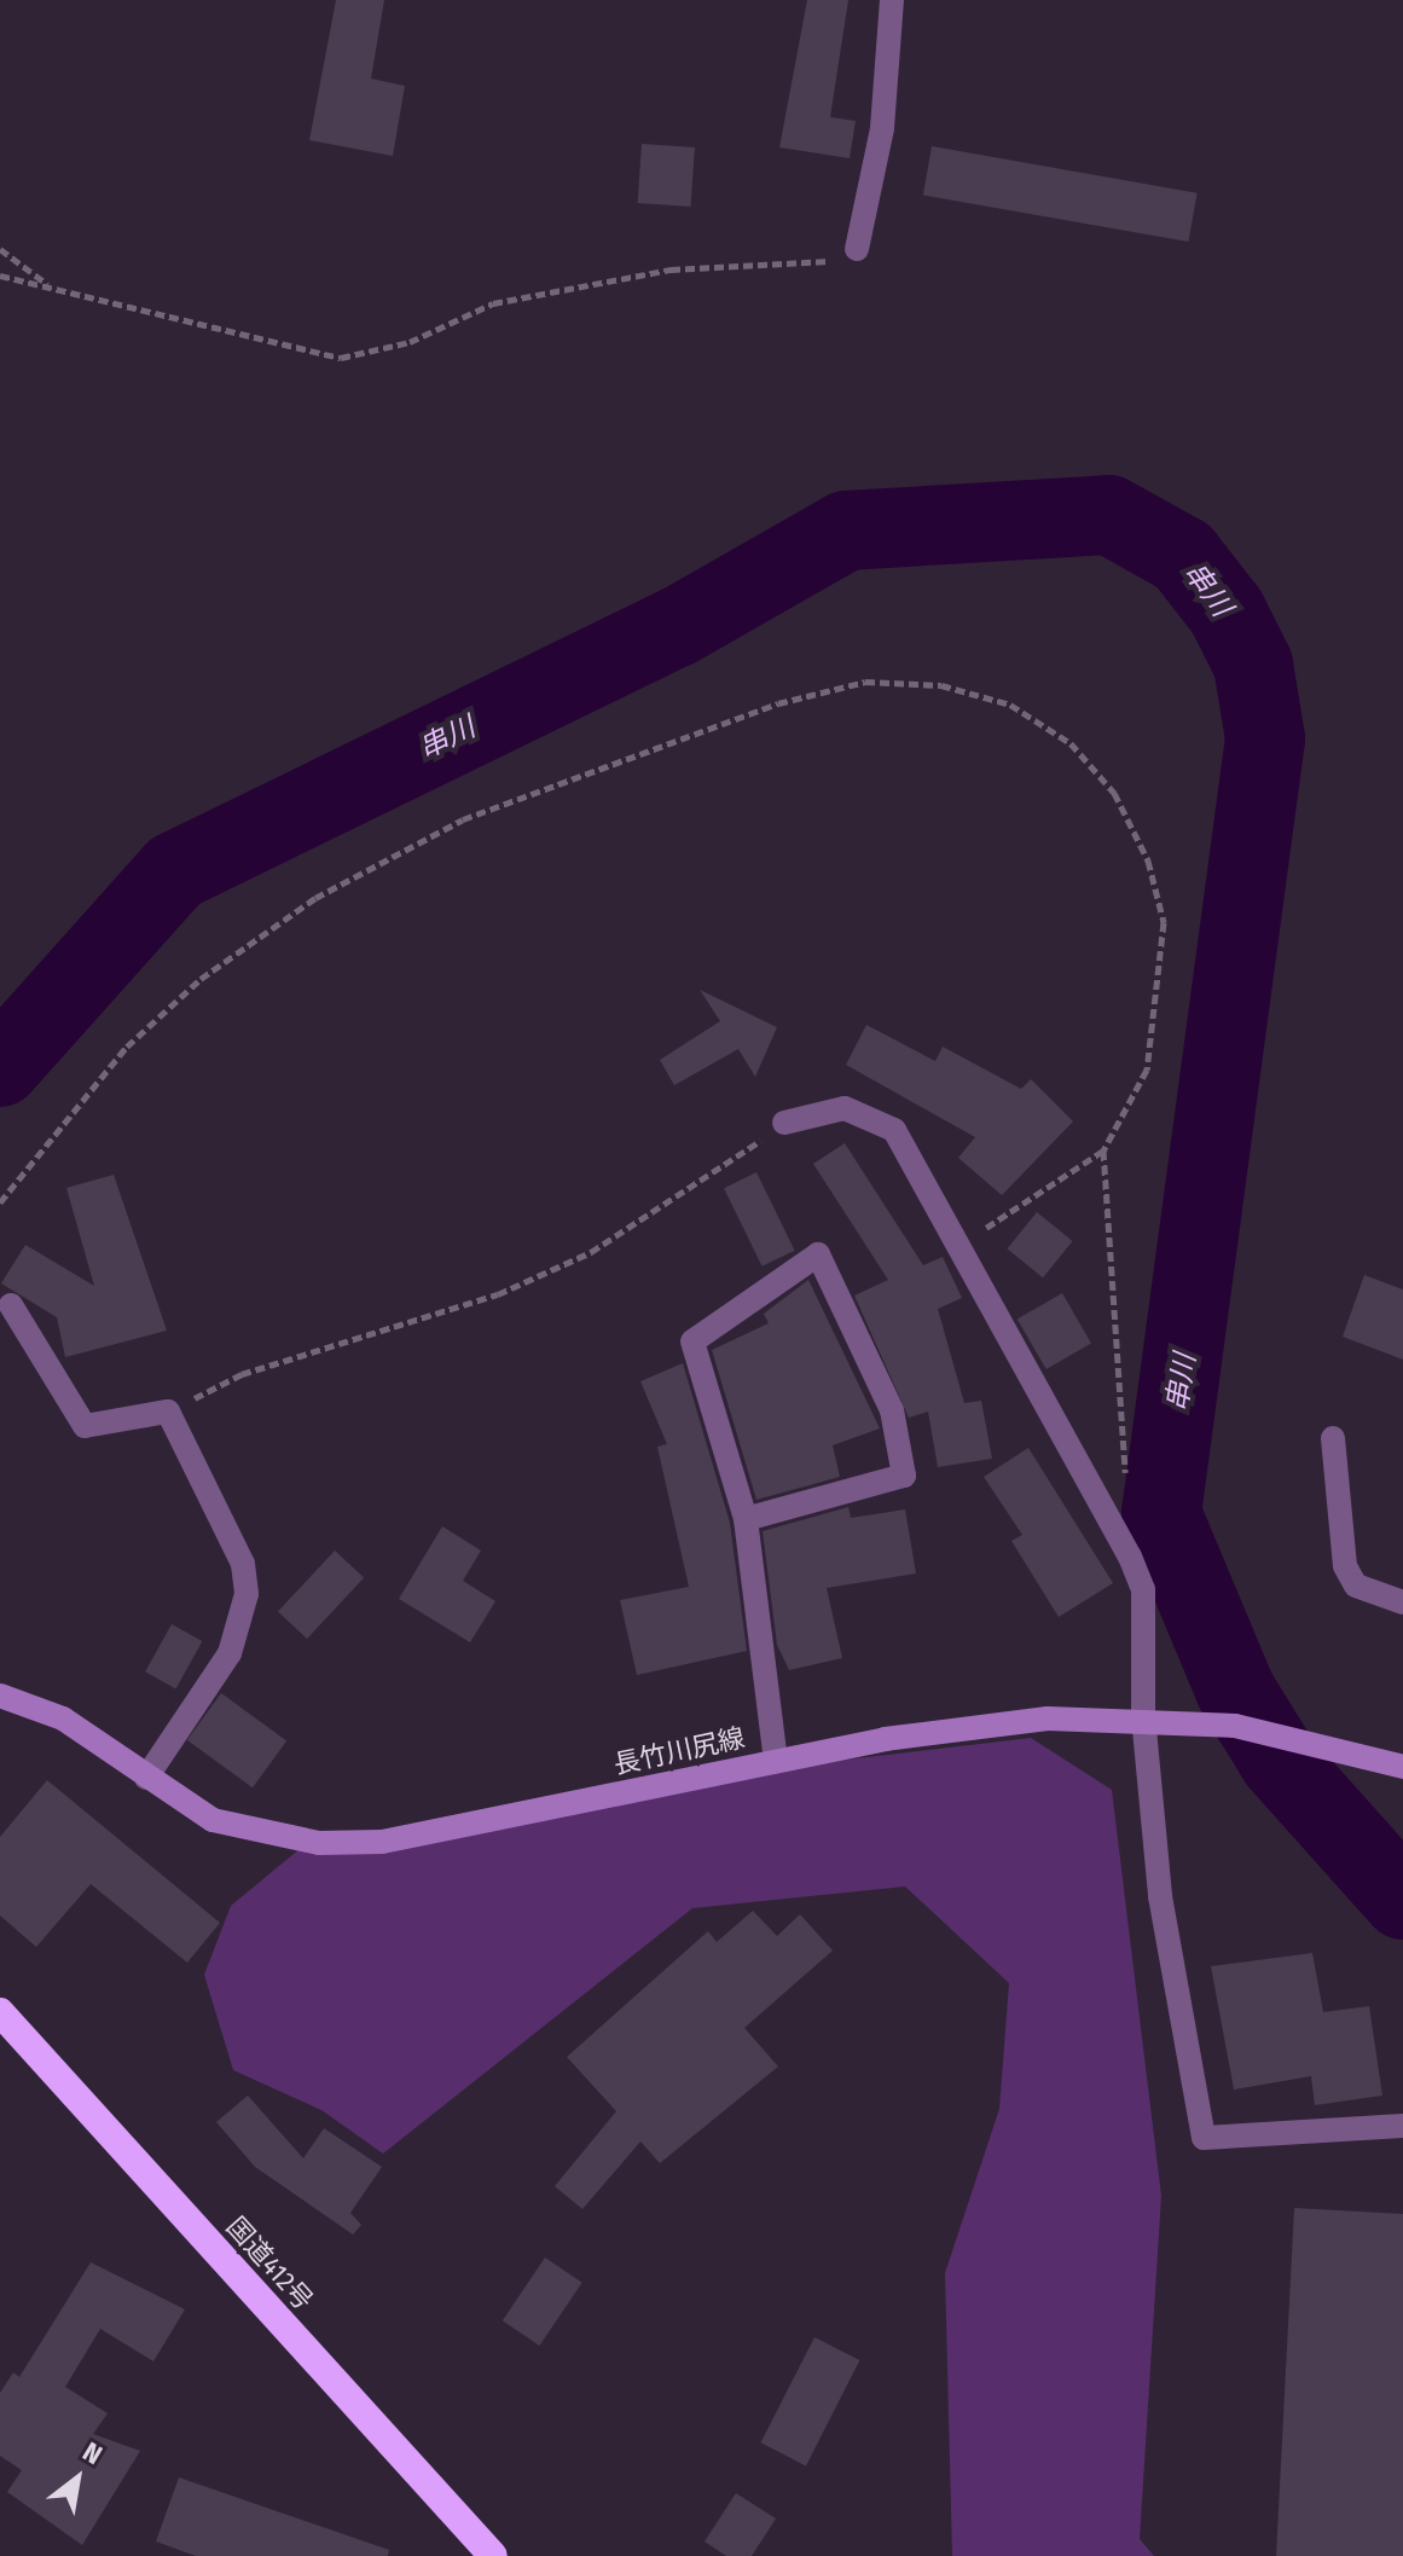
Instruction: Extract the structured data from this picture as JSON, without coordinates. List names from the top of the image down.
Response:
{
  "streets": {
    "highway": ["国道412号"],
    "main road": ["長竹川尻線"]
  },
  "water": ["串川"],
  "north": "top right"
}
